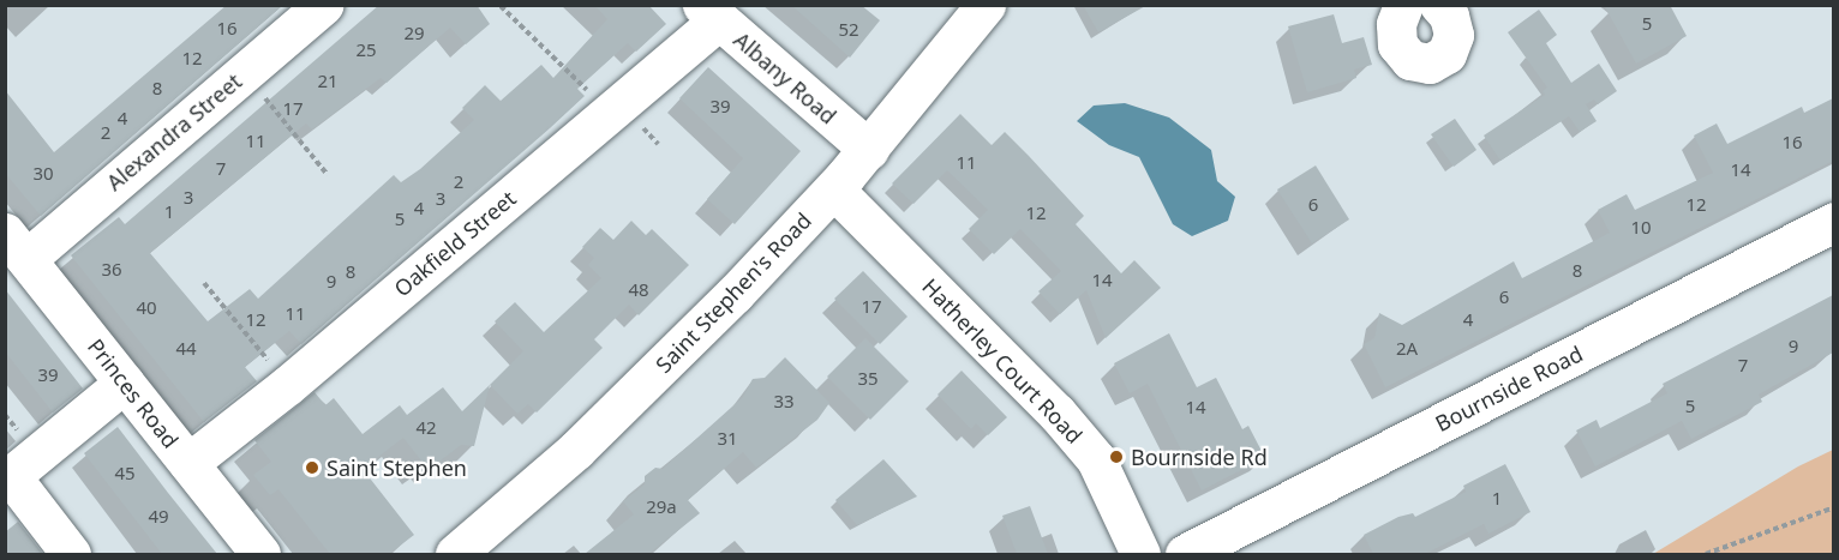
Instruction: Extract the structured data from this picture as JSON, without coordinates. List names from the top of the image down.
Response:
{
  "streets": {
    "street": [
      "Albany Road",
      "Alexandra Street",
      "Oakfield Street",
      "Saint Stephen's Road",
      "Hatherley Court Road",
      "Bournside Road",
      "Princes Road"
    ]
  },
  "crossings": [
    ["Albany Road", "Oakfield Street"],
    ["Albany Road", "Saint Stephen's Road"],
    ["Alexandra Street", "Princes Road"],
    ["Oakfield Street", "Princes Road"],
    ["Saint Stephen's Road", "Hatherley Court Road"]
  ],
  "places": ["Bournside Rd", "Saint Stephen"],
  "house_numbers": [
    "5",
    "16",
    "52",
    "29",
    "25",
    "12",
    "21",
    "8",
    "39",
    "17",
    "4",
    "2",
    "11",
    "16",
    "11",
    "7",
    "14",
    "30",
    "2",
    "3",
    "3",
    "6",
    "12",
    "4",
    "1",
    "12",
    "5",
    "10",
    "36",
    "8",
    "8",
    "14",
    "9",
    "48",
    "6",
    "17",
    "40",
    "11",
    "12",
    "4",
    "9",
    "44",
    "2A",
    "7",
    "39",
    "35",
    "33",
    "5",
    "14",
    "42",
    "31",
    "45",
    "1",
    "29a",
    "49"
  ]
}
